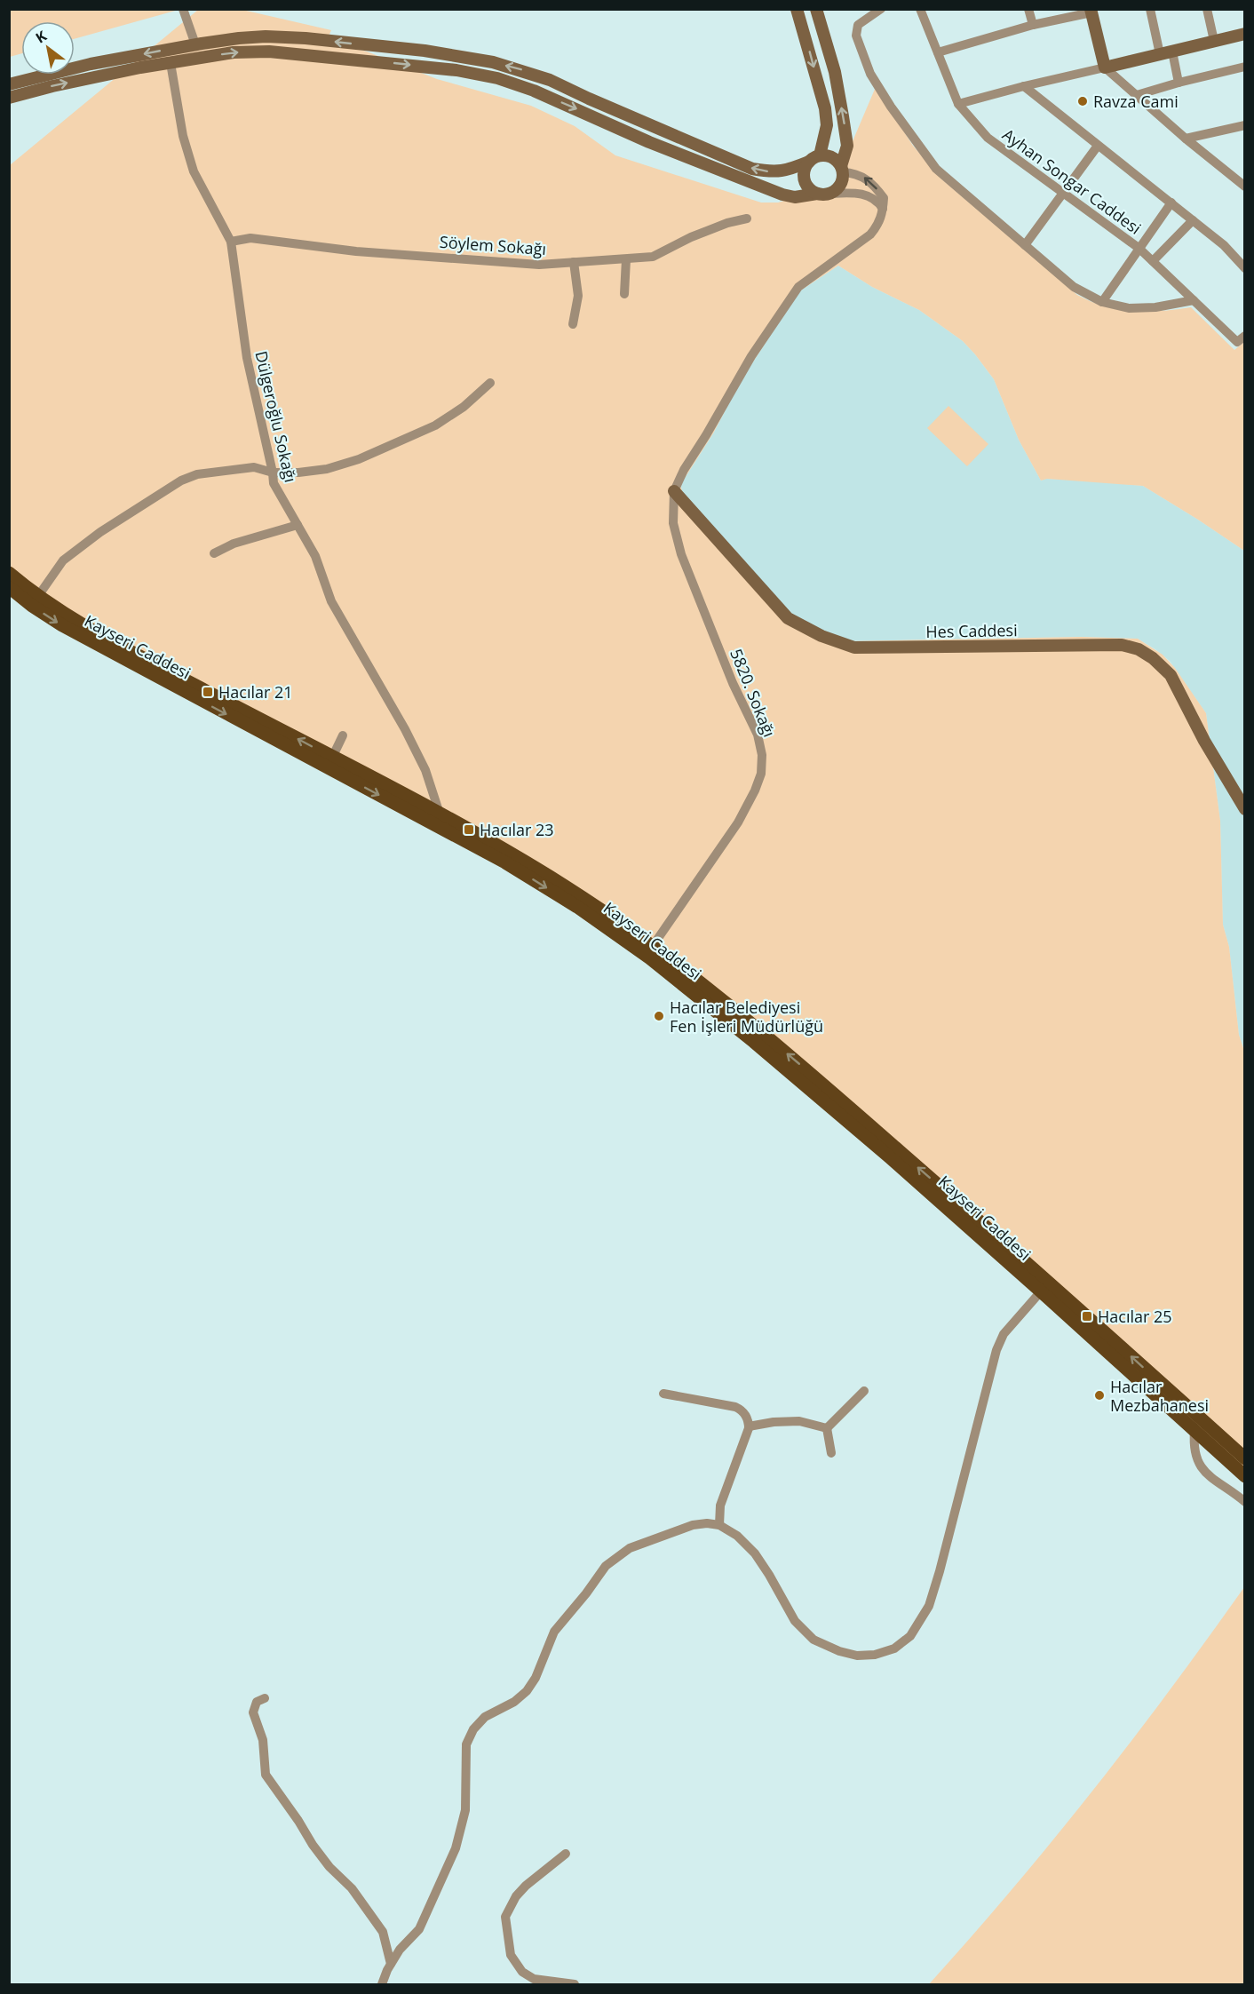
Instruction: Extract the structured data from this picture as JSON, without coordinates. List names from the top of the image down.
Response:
{
  "streets": {
    "main road": ["Kayseri Caddesi"],
    "street": [
      "Ayhan Songar Caddesi",
      "Söylem Sokağı",
      "Dülgeroğlu Sokağı",
      "Hes Caddesi",
      "5820. Sokağı"
    ]
  },
  "crossings": [
    ["Söylem Sokağı", "Dülgeroğlu Sokağı"],
    ["Dülgeroğlu Sokağı", "Kayseri Caddesi"],
    ["Hes Caddesi", "5820. Sokağı"],
    ["Kayseri Caddesi", "5820. Sokağı"]
  ],
  "places": {
    "other": ["Ravza Cami", "Hacılar Belediyesi Fen İşleri Müdürlüğü", "Hacılar Mezbahanesi"],
    "transit": ["Hacılar 21", "Hacılar 23", "Hacılar 25"]
  },
  "north": "top left"
}
